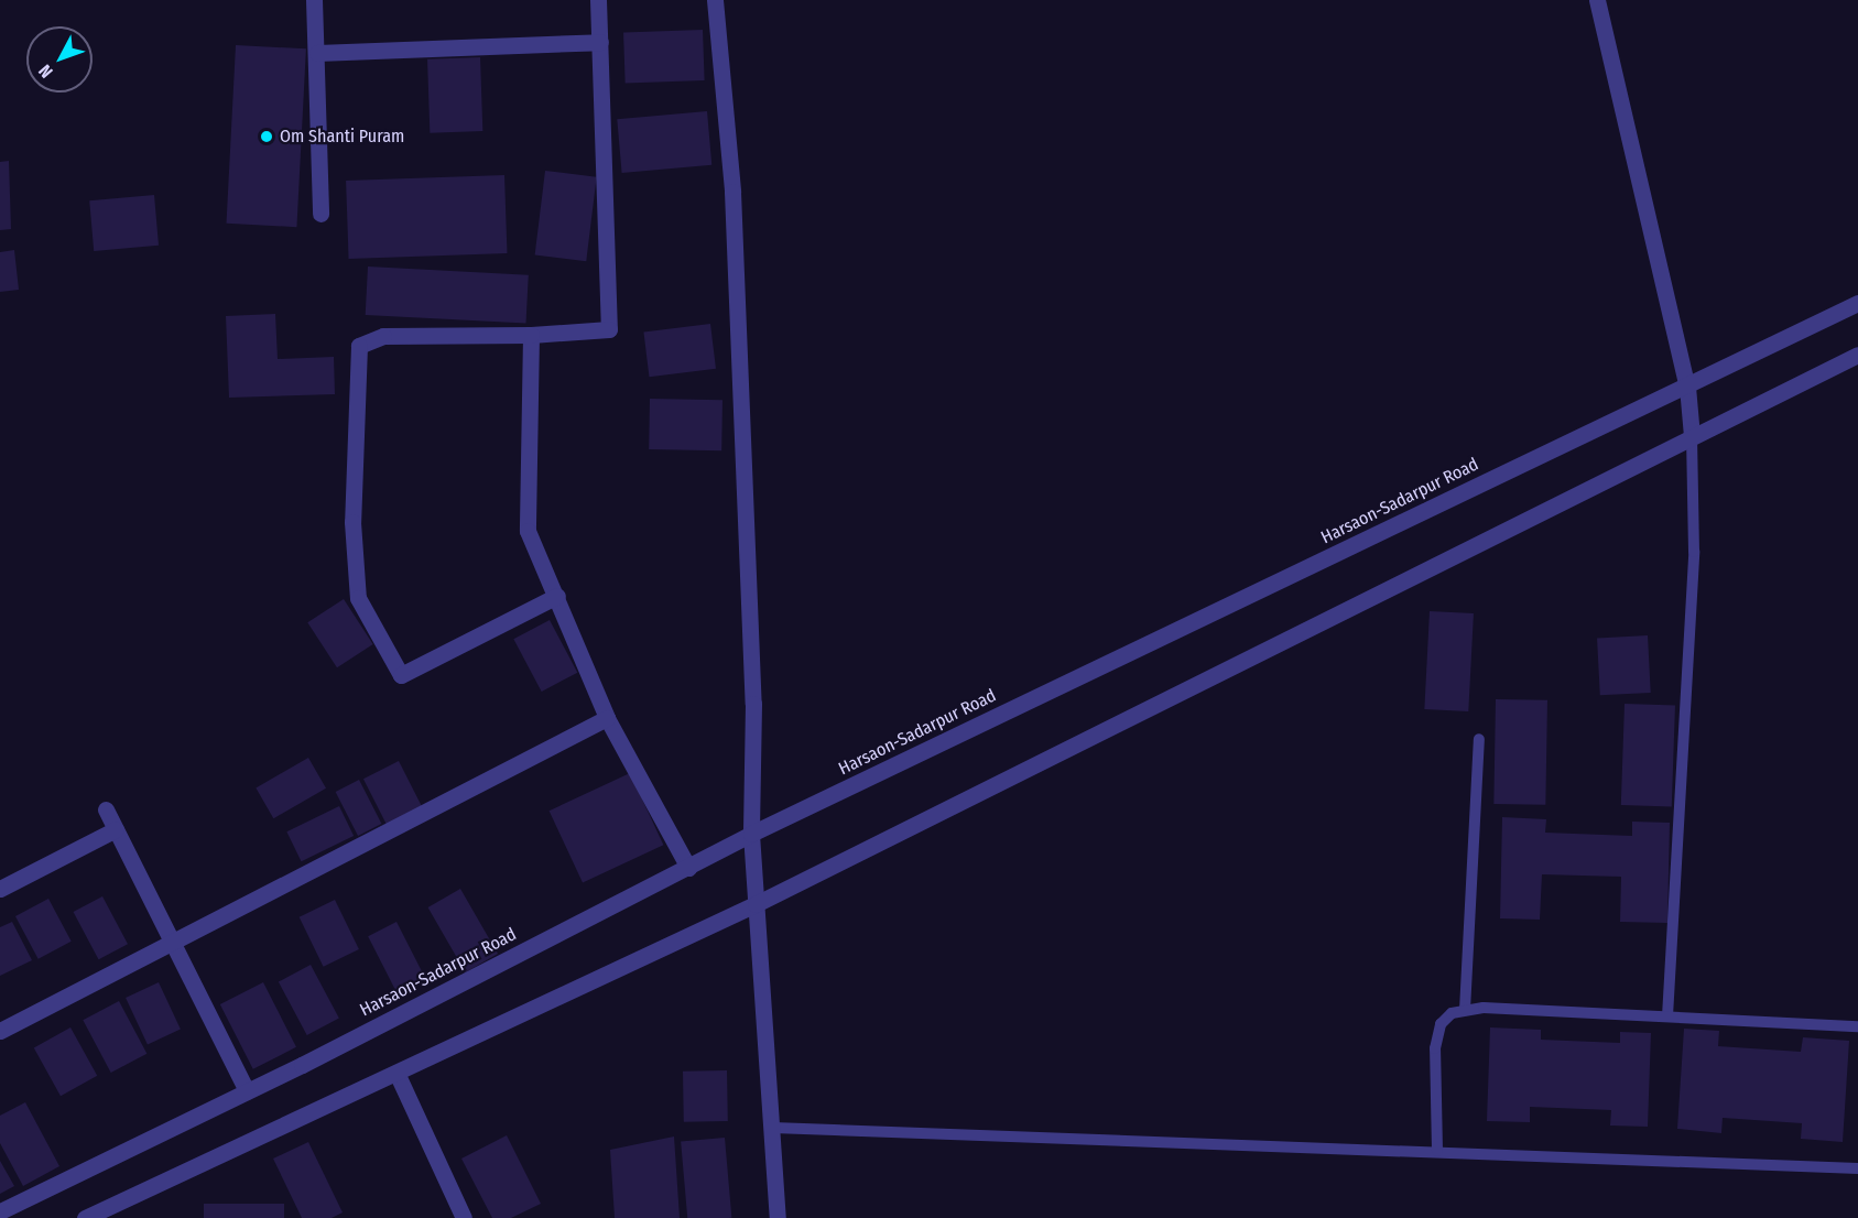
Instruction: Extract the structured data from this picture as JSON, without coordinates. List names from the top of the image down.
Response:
{
  "streets": {
    "street": ["Harsaon-Sadarpur Road"]
  },
  "places": ["Om Shanti Puram"],
  "north": "bottom left"
}
